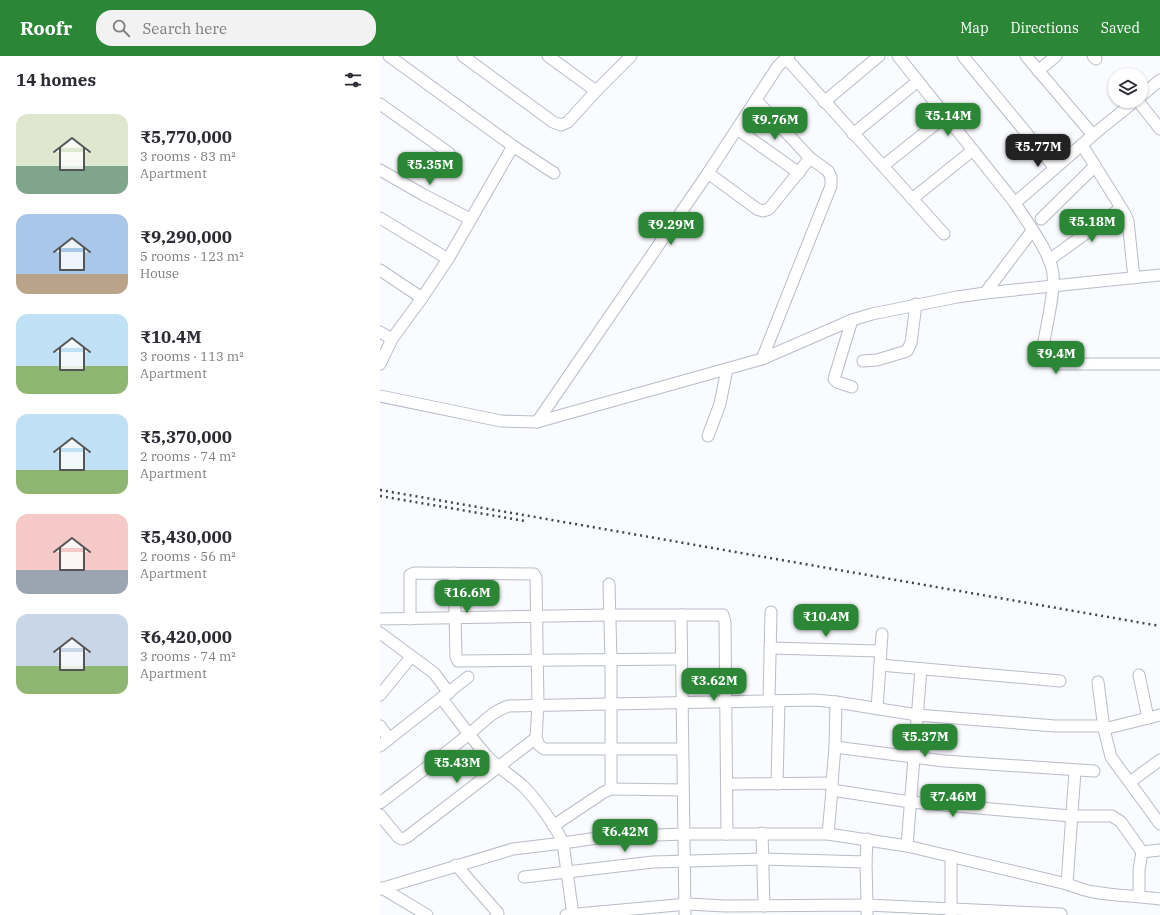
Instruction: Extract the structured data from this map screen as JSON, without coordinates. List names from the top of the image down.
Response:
{
  "page": {
    "header": "Roofr",
    "search": "Search here",
    "nav": ["Map", "Directions", "Saved"],
    "heading": "14 homes",
    "price": [
      "₹5.14M",
      "₹9.76M",
      "₹5.77M",
      "₹5.35M",
      "₹5.18M",
      "₹9.29M",
      "₹9.4M",
      "₹16.6M",
      "₹10.4M",
      "₹3.62M",
      "₹5.37M",
      "₹5.43M",
      "₹7.46M",
      "₹6.42M"
    ],
    "list": [
      {
        "name": "₹5,770,000",
        "note": "3 rooms · 83 m² · Apartment"
      },
      {
        "name": "₹9,290,000",
        "note": "5 rooms · 123 m² · House"
      },
      {
        "name": "₹10.4M",
        "note": "3 rooms · 113 m² · Apartment"
      },
      {
        "name": "₹5,370,000",
        "note": "2 rooms · 74 m² · Apartment"
      },
      {
        "name": "₹5,430,000",
        "note": "2 rooms · 56 m² · Apartment"
      },
      {
        "name": "₹6,420,000",
        "note": "3 rooms · 74 m² · Apartment"
      }
    ]
  }
}
